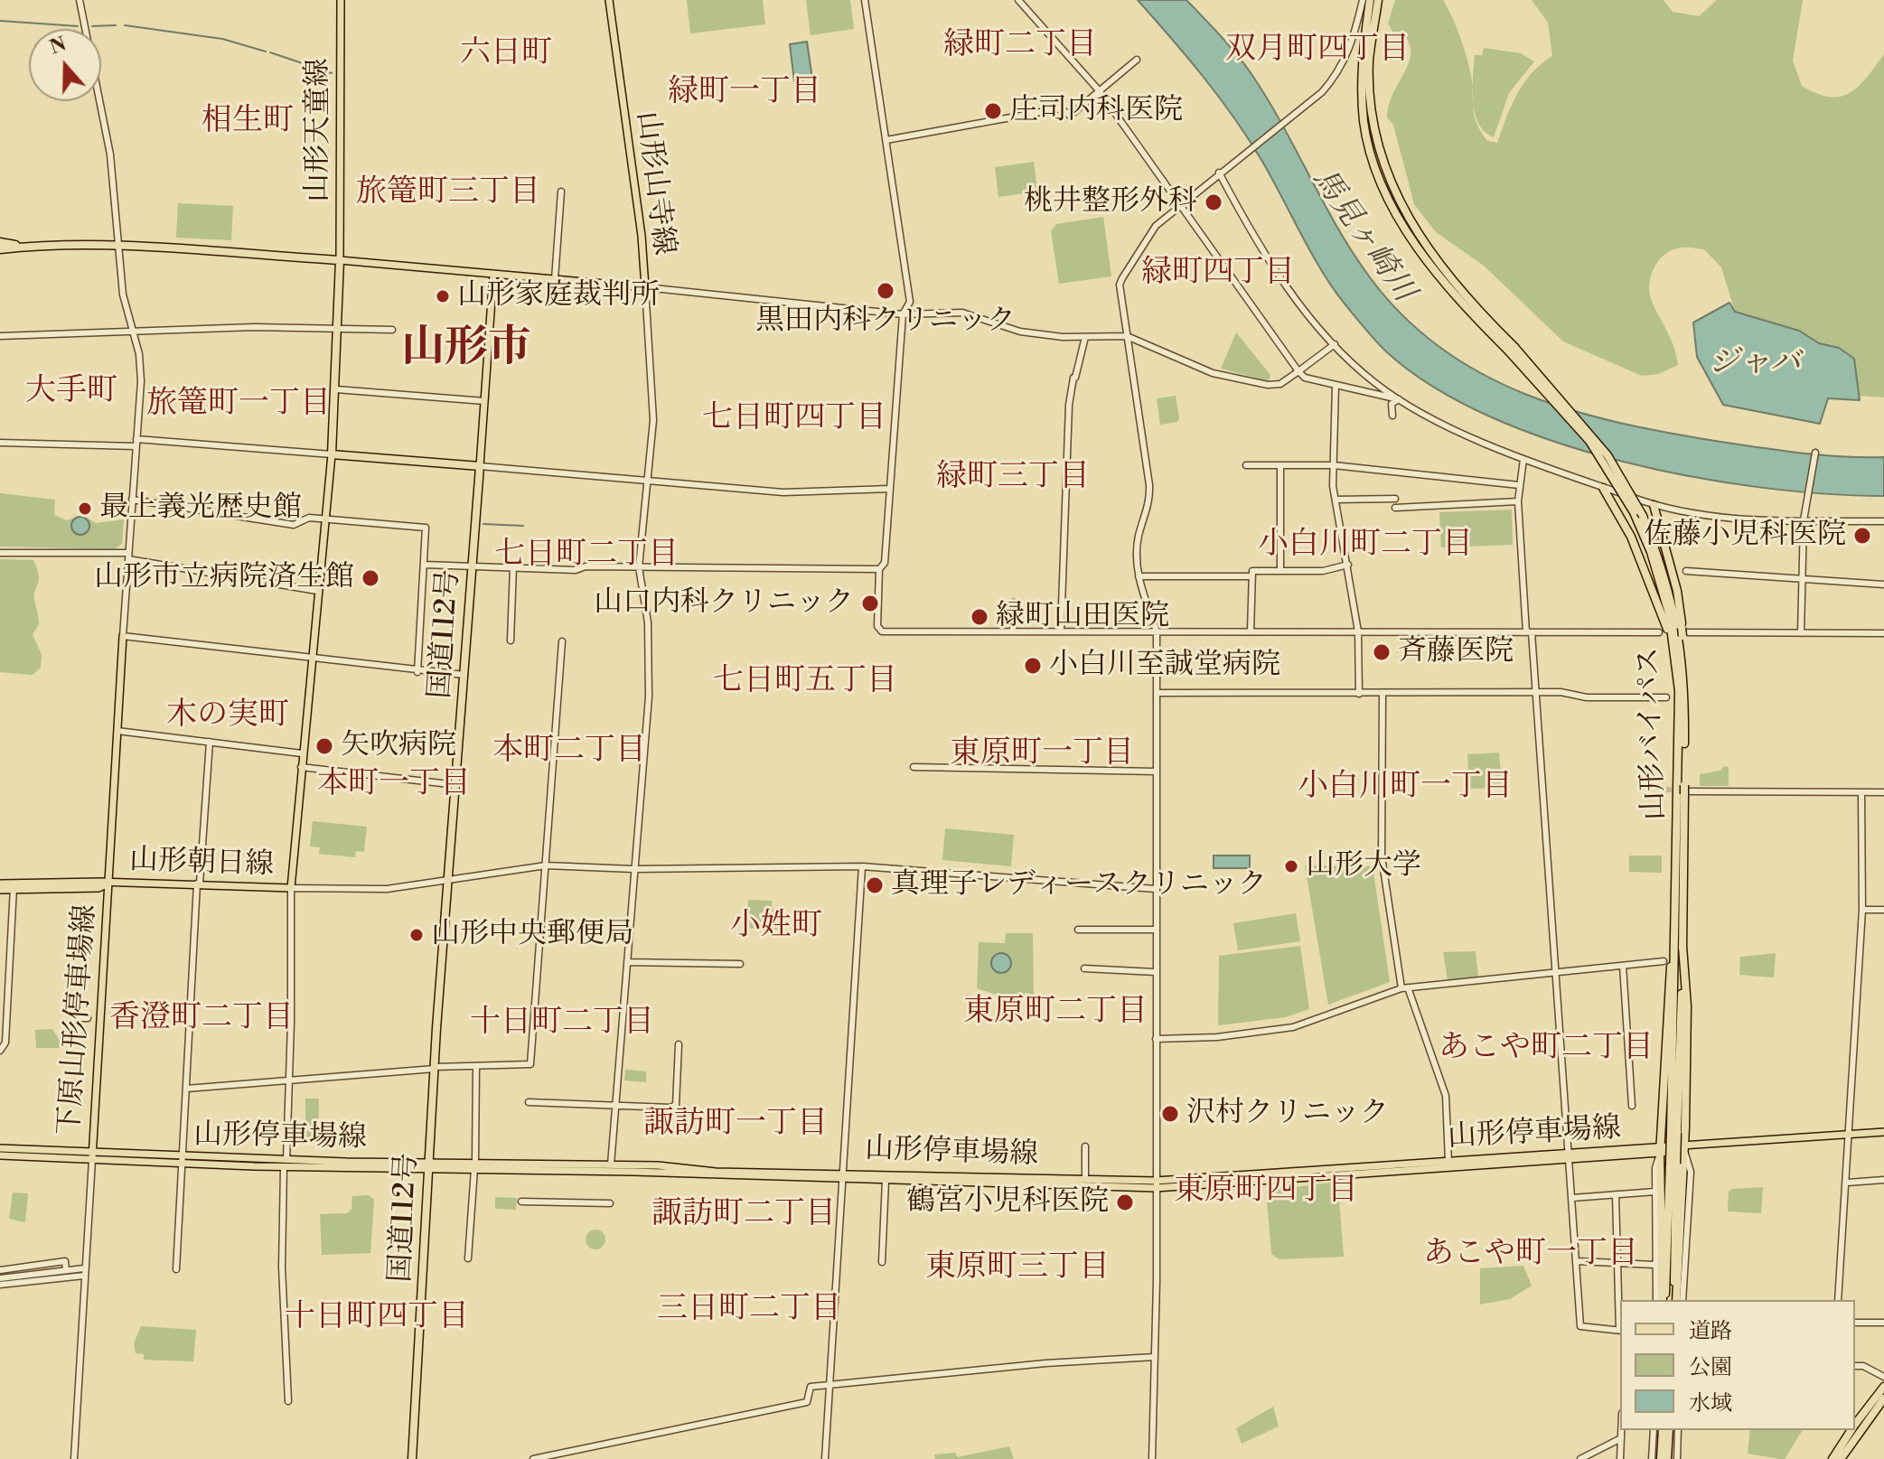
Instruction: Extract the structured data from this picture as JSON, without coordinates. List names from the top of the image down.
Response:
{
  "streets": {
    "highway": ["国道112号", "山形バイパス"],
    "main road": [
      "山形天童線",
      "山形山寺線",
      "山形朝日線",
      "下原山形停車場線",
      "山形停車場線"
    ]
  },
  "crossings": [
    ["山形天童線", "山形山寺線"],
    ["国道112号", "山形停車場線"],
    ["山形朝日線", "下原山形停車場線"],
    ["下原山形停車場線", "山形停車場線"]
  ],
  "districts": [
    "緑町二丁目",
    "双月町四丁目",
    "六日町",
    "緑町一丁目",
    "相生町",
    "旅篭町三丁目",
    "緑町四丁目",
    "山形市",
    "大手町",
    "旅篭町一丁目",
    "七日町四丁目",
    "緑町三丁目",
    "小白川町二丁目",
    "七日町二丁目",
    "七日町五丁目",
    "木の実町",
    "本町二丁目",
    "東原町一丁目",
    "本町一丁目",
    "小白川町一丁目",
    "小姓町",
    "東原町二丁目",
    "香澄町二丁目",
    "十日町二丁目",
    "あこや町二丁目",
    "諏訪町一丁目",
    "東原町四丁目",
    "諏訪町二丁目",
    "あこや町一丁目",
    "東原町三丁目",
    "三日町二丁目",
    "十日町四丁目"
  ],
  "water": ["馬見ヶ崎川", "ジャバ"],
  "places": [
    "庄司内科医院",
    "桃井整形外科",
    "黒田内科クリニック",
    "山形家庭裁判所",
    "最上義光歴史館",
    "佐藤小児科医院",
    "山形市立病院済生館",
    "山口内科クリニック",
    "緑町山田医院",
    "斉藤医院",
    "小白川至誠堂病院",
    "矢吹病院",
    "山形大学",
    "真理子レディースクリニック",
    "山形中央郵便局",
    "沢村クリニック",
    "鶴宮小児科医院"
  ],
  "legend": ["道路", "公園", "水域"],
  "north": "top"
}
